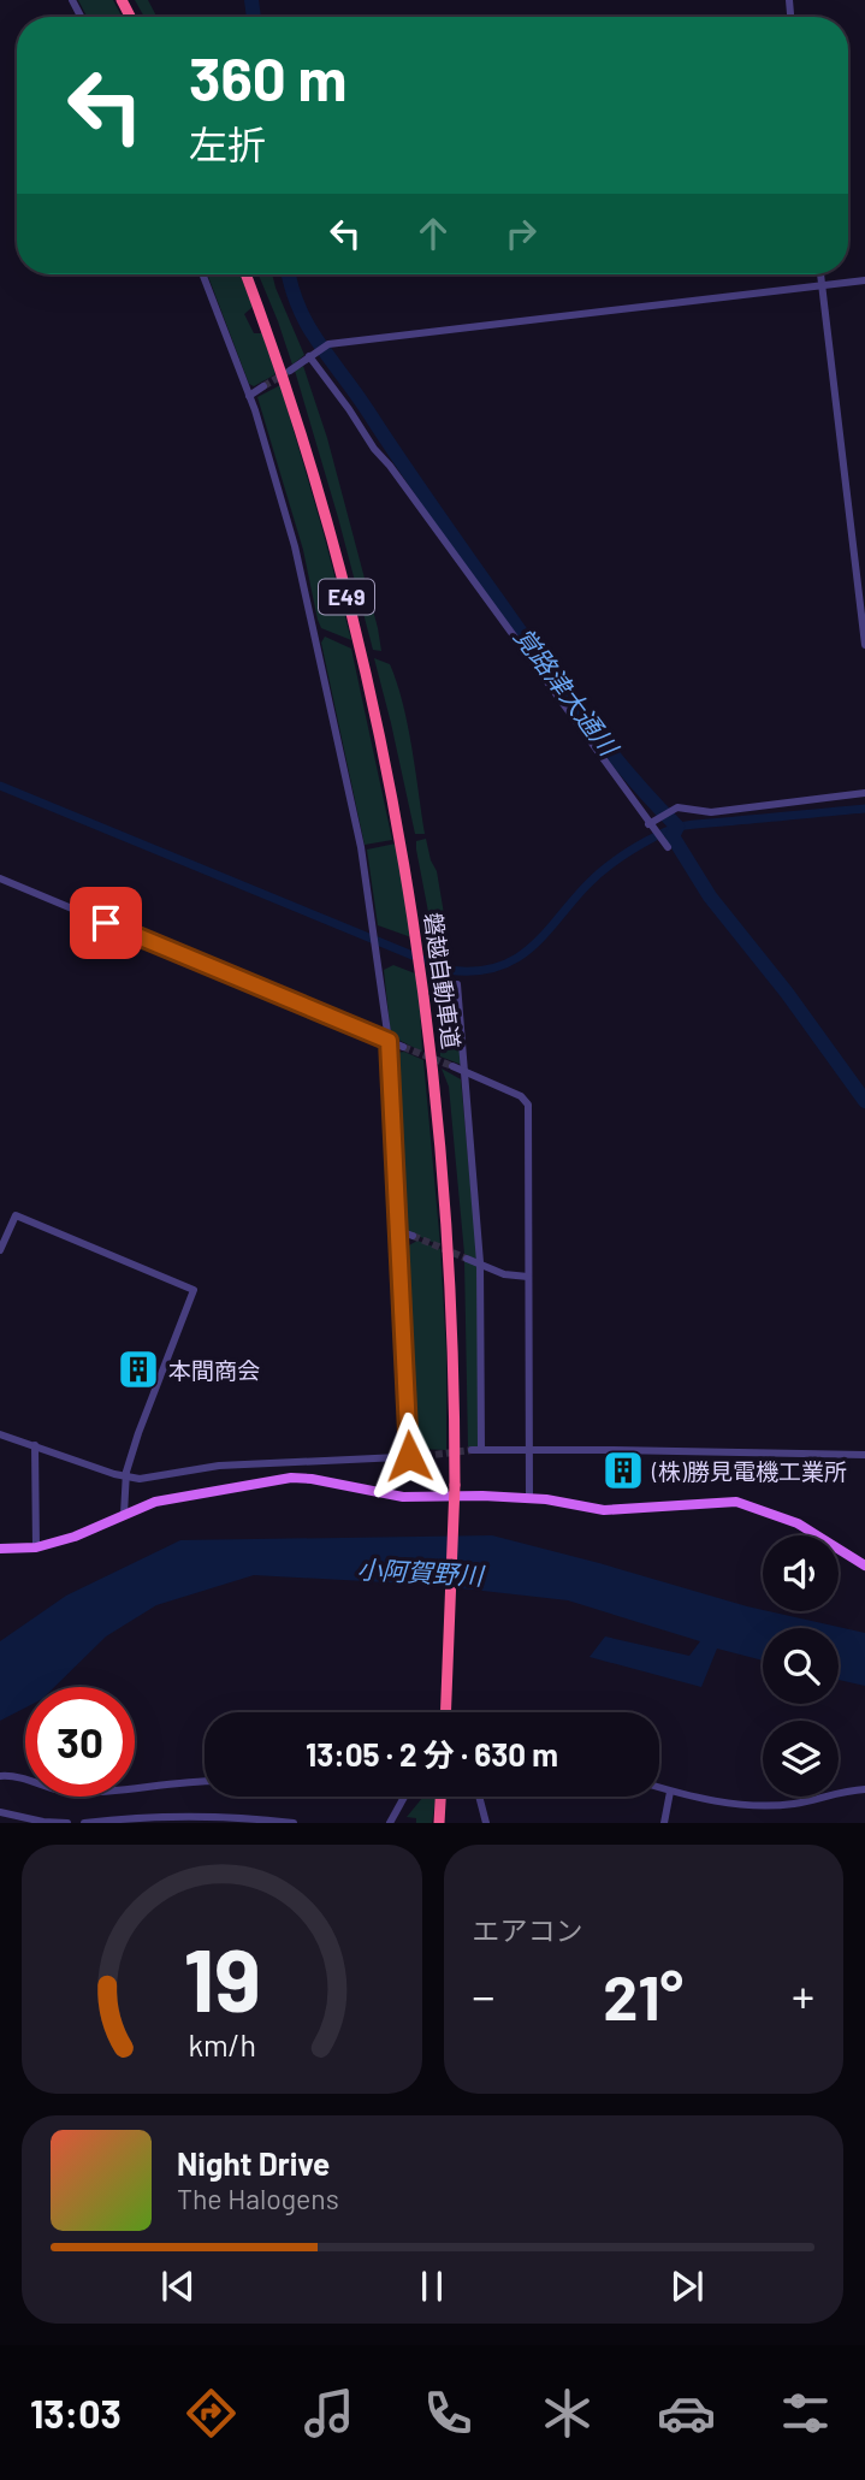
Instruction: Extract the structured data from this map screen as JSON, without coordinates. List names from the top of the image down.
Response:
{
  "streets": {
    "highway": ["E49", "磐越自動車道"]
  },
  "water": ["覚路津大通川", "小阿賀野川"],
  "places": {
    "building": ["本間商会", "(株)勝見電機工業所"]
  },
  "page": {
    "turn": ["360 m", "左折"],
    "limit": "30",
    "trip": "13:05 · 2 分 · 630 m",
    "tile": "エアコン",
    "heat": ["−", "21°", "+"],
    "song": ["Night Drive", "The Halogens"],
    "tabs": "13:03",
    "gauge": ["19", "km/h"]
  }
}
